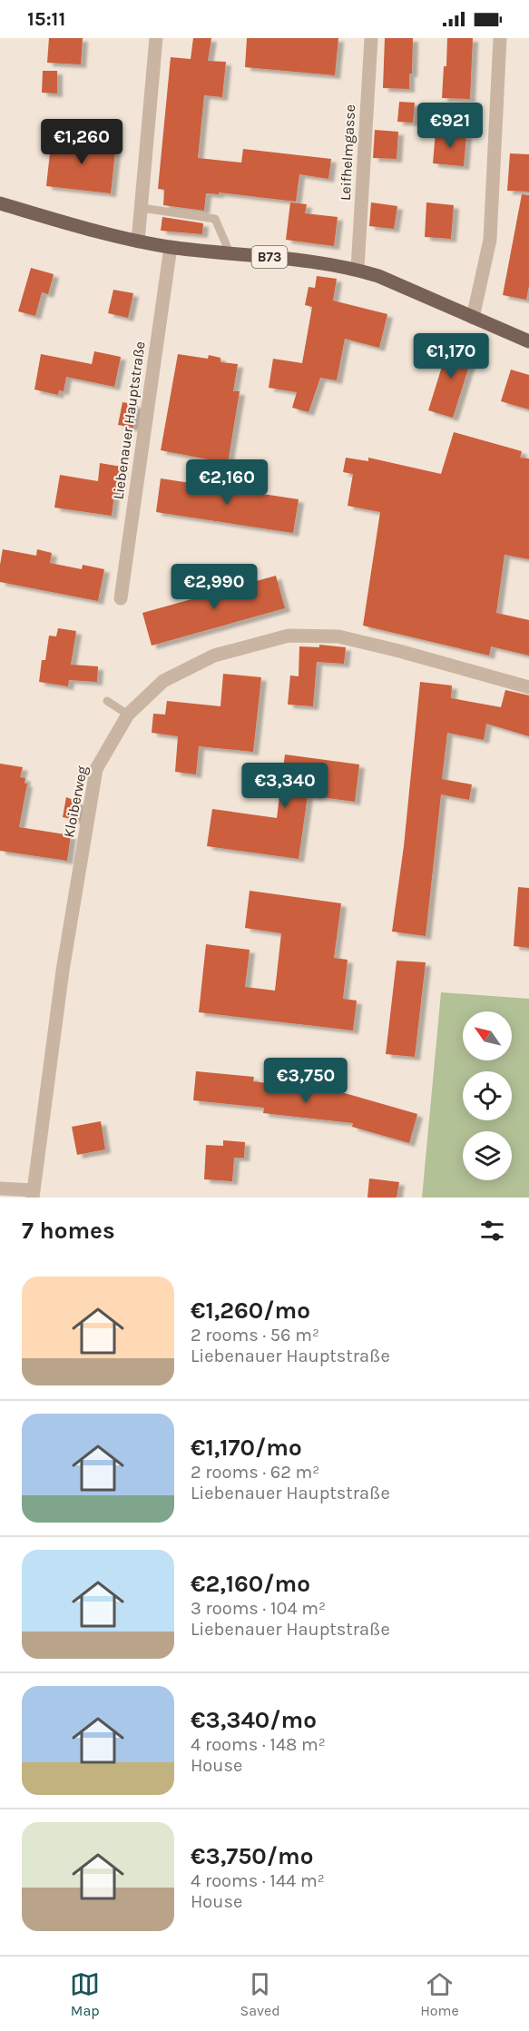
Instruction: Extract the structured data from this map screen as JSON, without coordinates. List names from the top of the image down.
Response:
{
  "streets": {
    "main road": ["B73"],
    "street": ["Leifhelmgasse", "Liebenauer Hauptstraße", "Kloiberweg"]
  },
  "crossings": [
    ["Leifhelmgasse", "B73"],
    ["B73", "Liebenauer Hauptstraße"]
  ],
  "north": "top left",
  "page": {
    "status": "15:11",
    "price": [
      "€921",
      "€1,260",
      "€1,170",
      "€2,160",
      "€2,990",
      "€3,340",
      "€3,750"
    ],
    "heading": "7 homes",
    "list": [
      {
        "name": "€1,260/mo",
        "note": "2 rooms · 56 m² · Liebenauer Hauptstraße"
      },
      {
        "name": "€1,170/mo",
        "note": "2 rooms · 62 m² · Liebenauer Hauptstraße"
      },
      {
        "name": "€2,160/mo",
        "note": "3 rooms · 104 m² · Liebenauer Hauptstraße"
      },
      {
        "name": "€3,340/mo",
        "note": "4 rooms · 148 m² · House"
      },
      {
        "name": "€3,750/mo",
        "note": "4 rooms · 144 m² · House"
      }
    ],
    "tabs": ["Map", "Saved", "Home"]
  }
}
